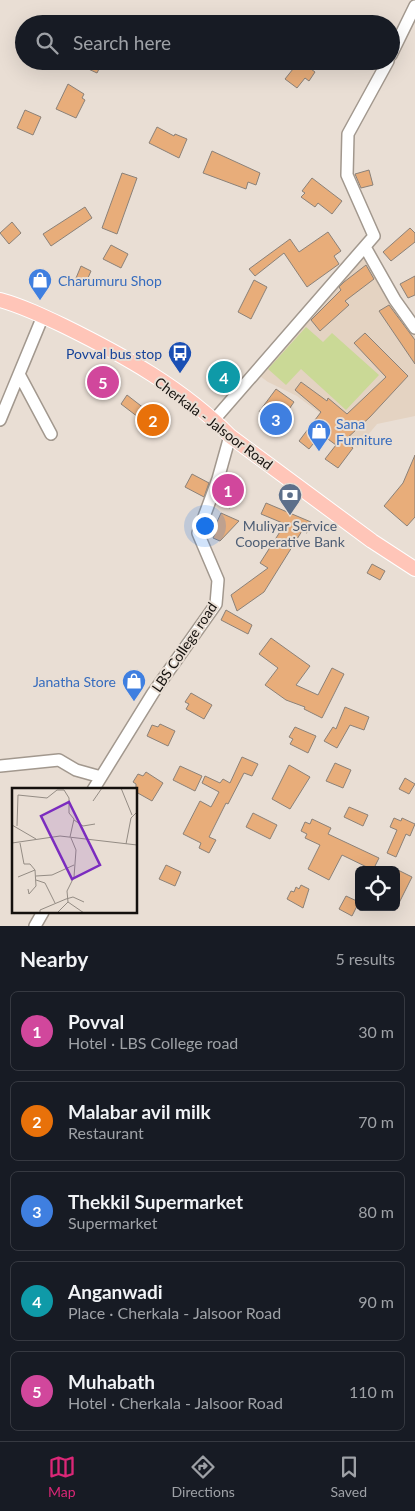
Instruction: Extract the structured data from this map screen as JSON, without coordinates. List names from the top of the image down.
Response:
{
  "streets": {
    "main road": ["Cherkala - Jalsoor Road"],
    "street": ["LBS College road"]
  },
  "crossings": [
    ["Cherkala - Jalsoor Road", "LBS College road"]
  ],
  "places": {
    "shop": ["Charumuru Shop", "Sana Furniture", "Janatha Store"],
    "bus stop": ["Povval bus stop"],
    "bank": ["Muliyar Service Cooperative Bank"]
  },
  "page": {
    "search": "Search here",
    "pins": [
      "4",
      "5",
      "3",
      "2",
      "1"
    ],
    "heading": ["Nearby", "5 results"],
    "list": [
      {
        "mark": "1",
        "name": "Povval",
        "note": "Hotel · LBS College road",
        "value": "30 m"
      },
      {
        "mark": "2",
        "name": "Malabar avil milk",
        "note": "Restaurant",
        "value": "70 m"
      },
      {
        "mark": "3",
        "name": "Thekkil Supermarket",
        "note": "Supermarket",
        "value": "80 m"
      },
      {
        "mark": "4",
        "name": "Anganwadi",
        "note": "Place · Cherkala - Jalsoor Road",
        "value": "90 m"
      },
      {
        "mark": "5",
        "name": "Muhabath",
        "note": "Hotel · Cherkala - Jalsoor Road",
        "value": "110 m"
      }
    ],
    "nav": ["Map", "Directions", "Saved"]
  }
}
